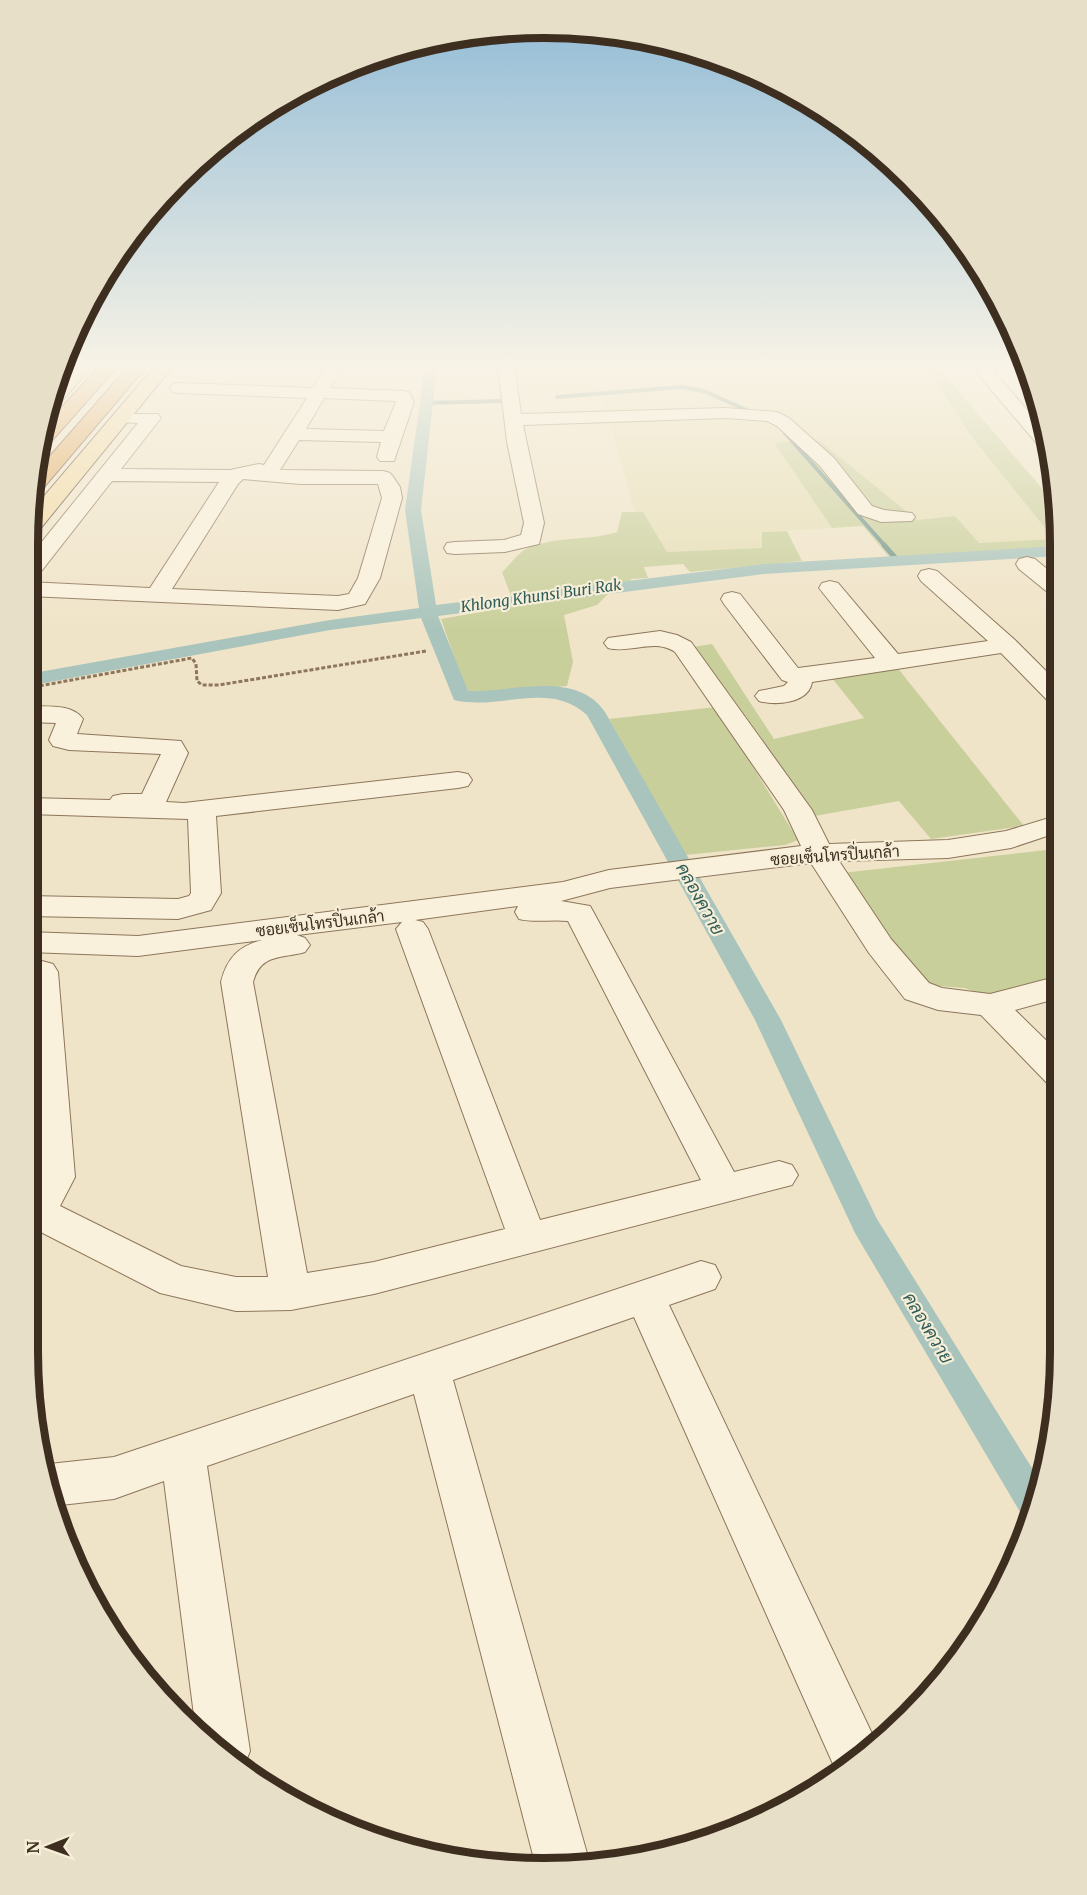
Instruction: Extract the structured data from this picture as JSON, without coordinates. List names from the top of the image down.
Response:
{
  "streets": {
    "street": ["ซอยเซ็นโทรปิ่นเกล้า"]
  },
  "water": ["Khlong Khunsi Buri Rak", "คลองควาย"],
  "north": "left"
}
